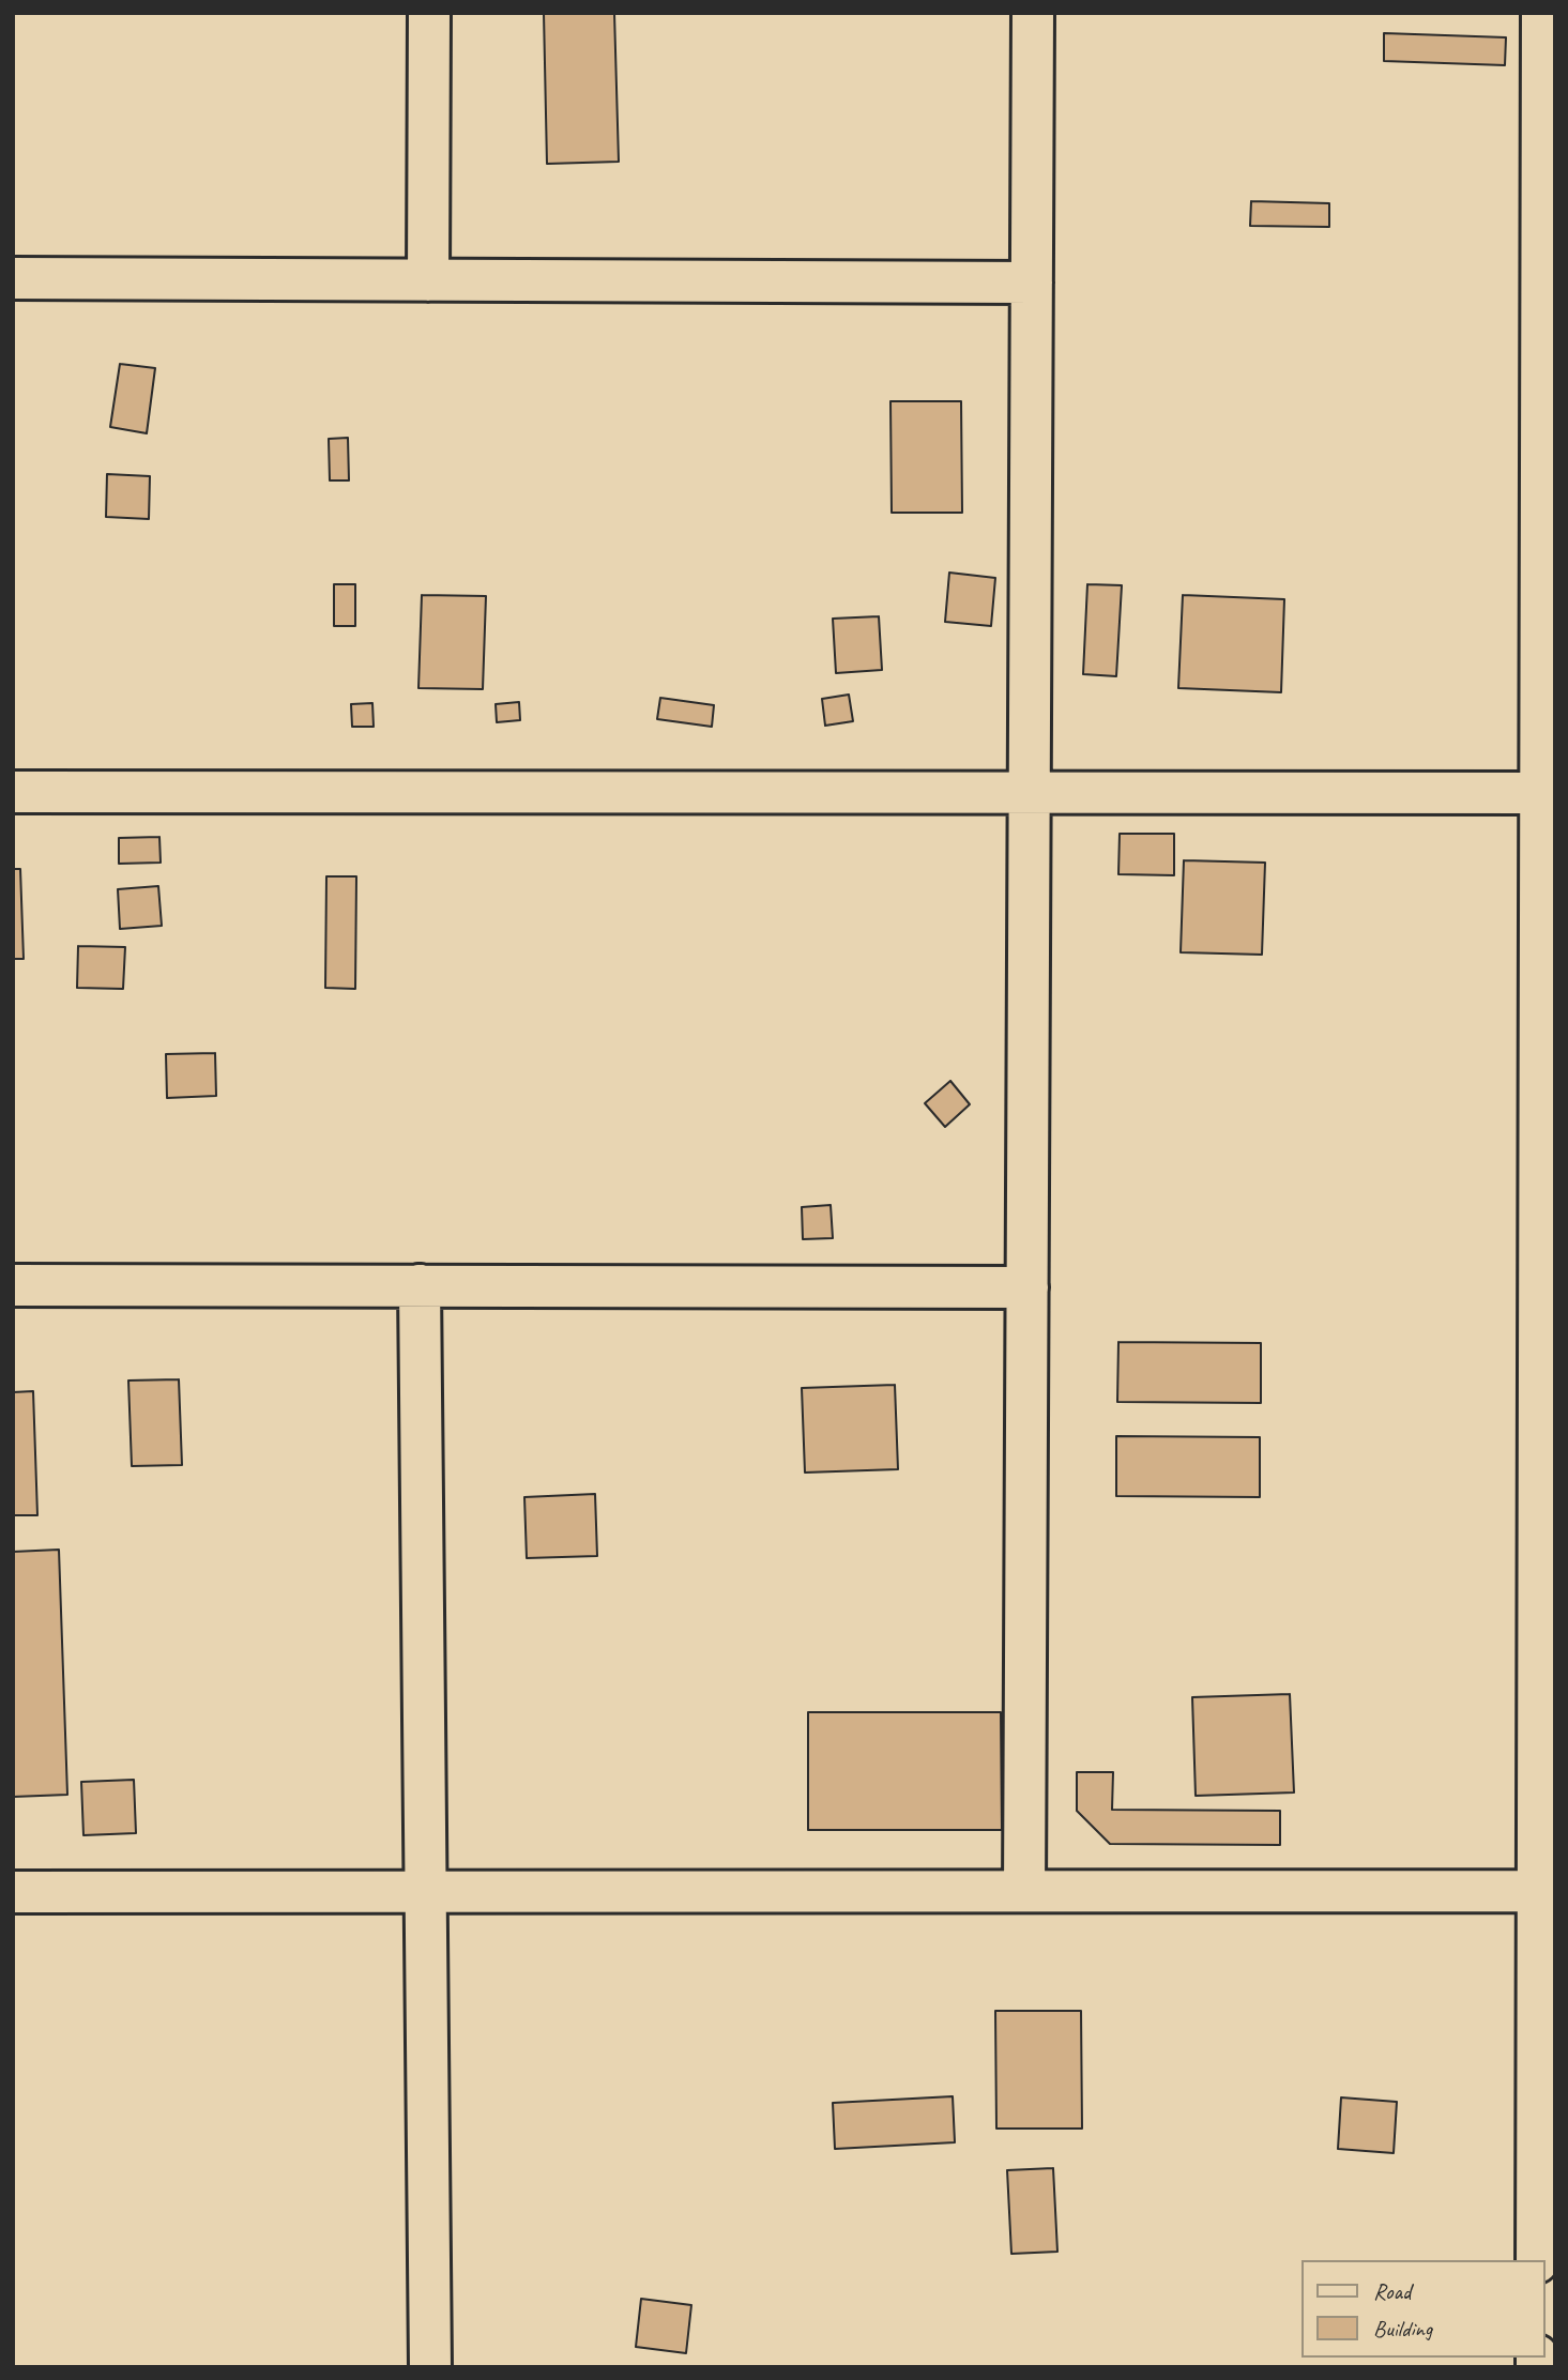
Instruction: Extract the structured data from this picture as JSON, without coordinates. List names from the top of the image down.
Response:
{
  "legend": ["Road", "Building"]
}
